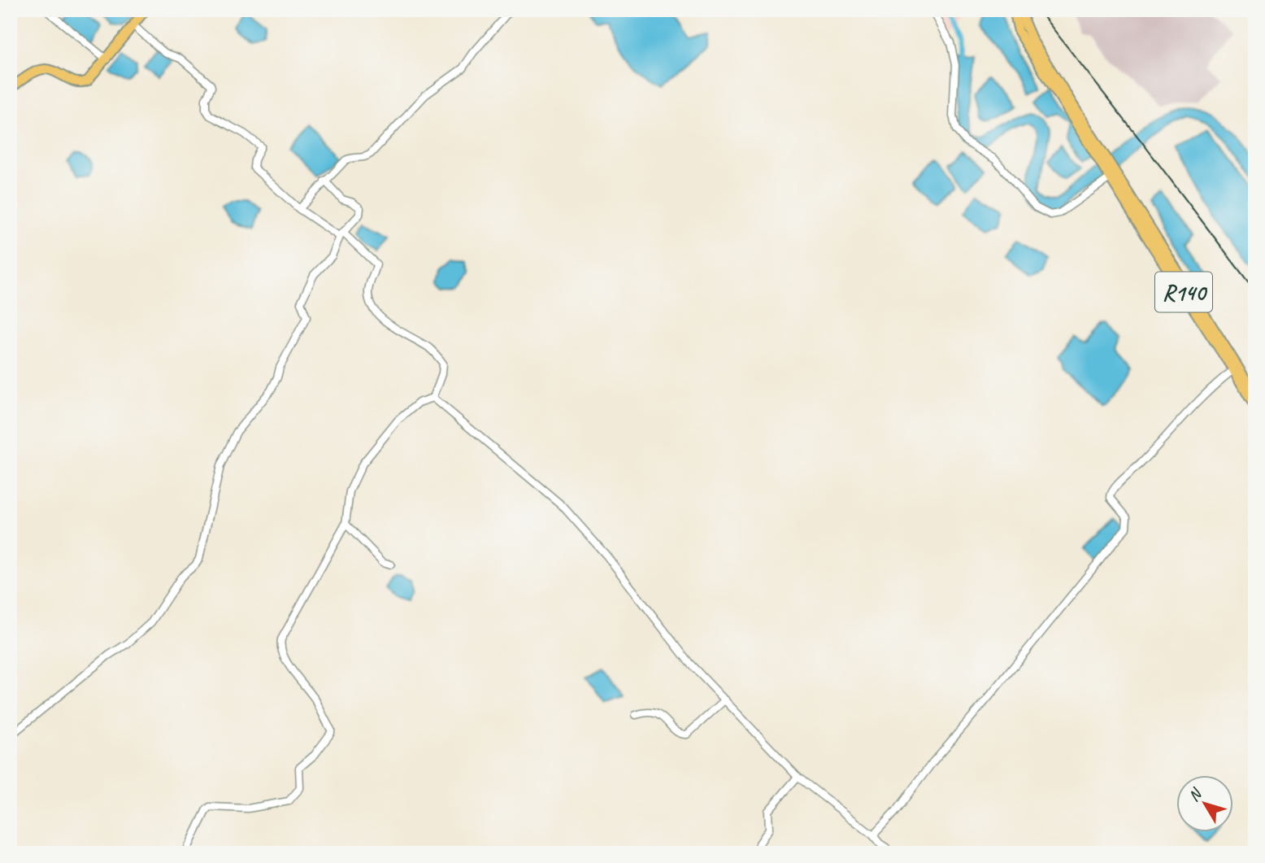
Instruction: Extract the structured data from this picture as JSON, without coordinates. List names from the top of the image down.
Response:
{
  "streets": {
    "main road": ["R140"]
  },
  "north": "top left"
}
